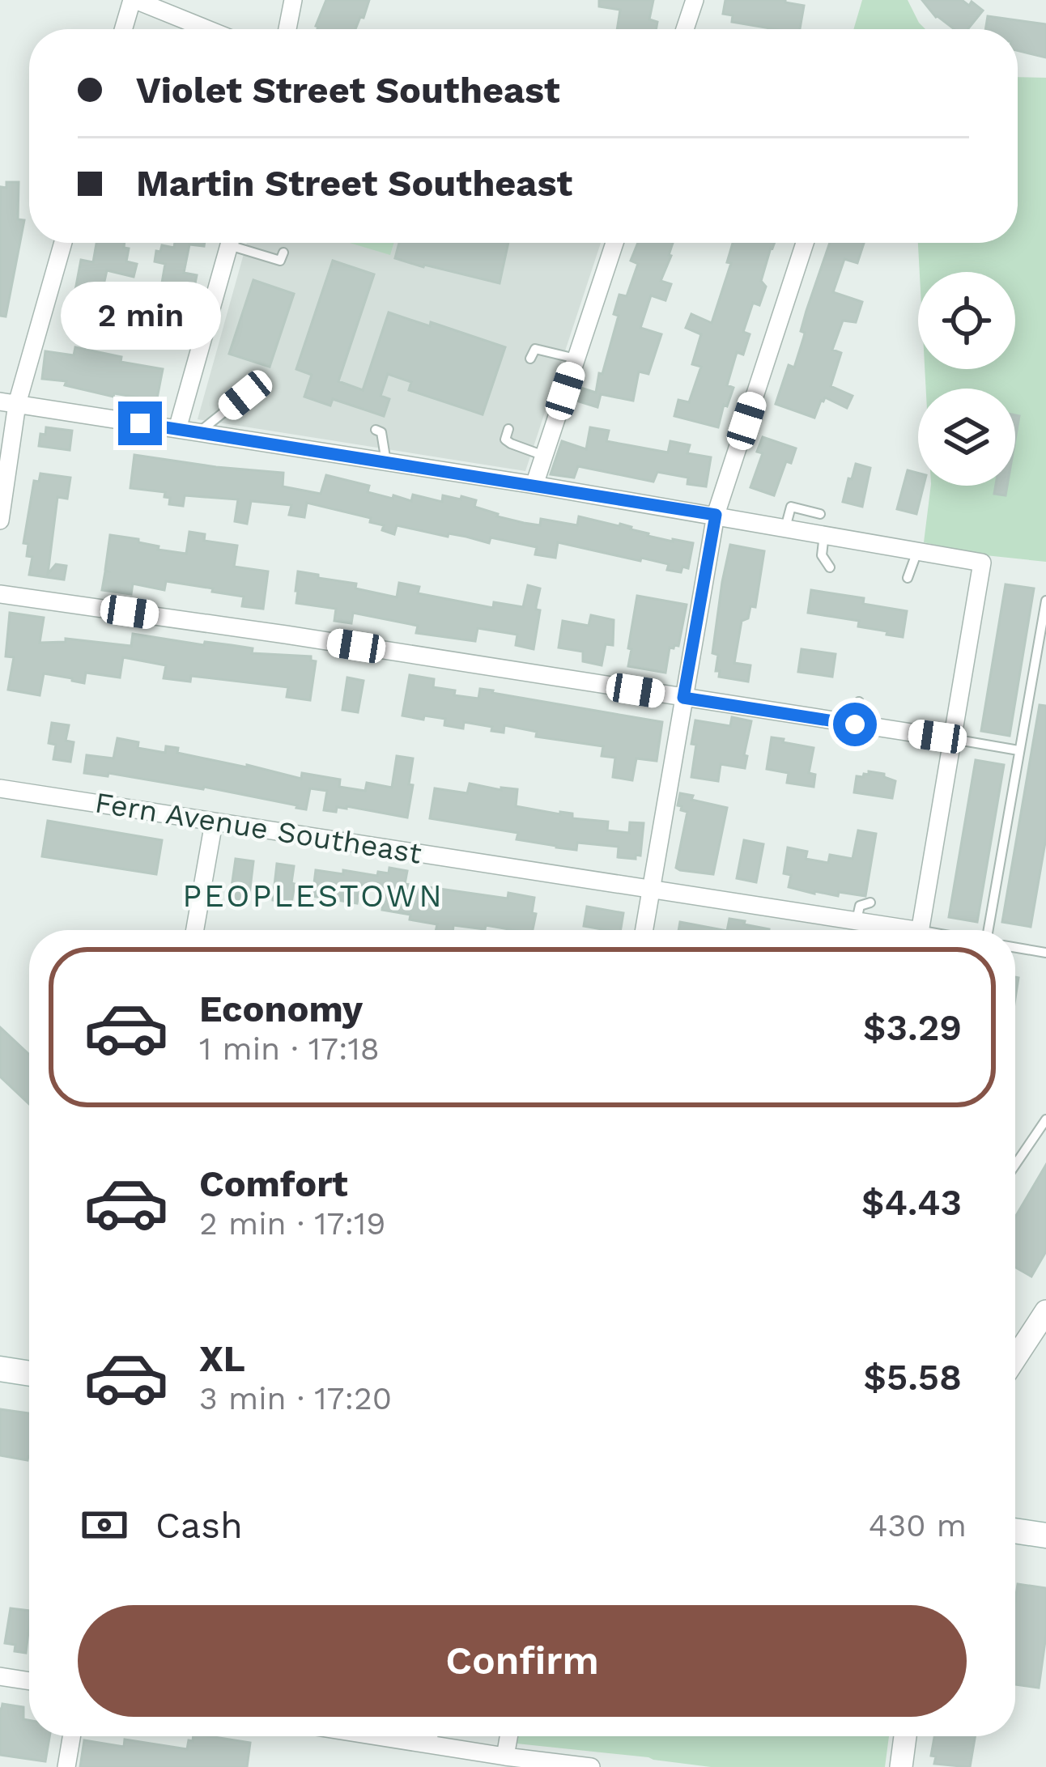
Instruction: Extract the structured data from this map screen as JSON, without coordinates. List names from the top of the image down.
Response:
{
  "streets": {
    "street": ["Fern Avenue Southeast"]
  },
  "districts": ["PEOPLESTOWN"],
  "page": {
    "banner": ["Violet Street Southeast", "Martin Street Southeast"],
    "bubble": "2 min",
    "list": [
      {
        "name": "Economy",
        "note": "1 min · 17:18",
        "value": "$3.29"
      },
      {
        "name": "Comfort",
        "note": "2 min · 17:19",
        "value": "$4.43"
      },
      {
        "name": "XL",
        "note": "3 min · 17:20",
        "value": "$5.58"
      }
    ],
    "pay": ["Cash", "430 m"],
    "buttons": "Confirm"
  }
}
